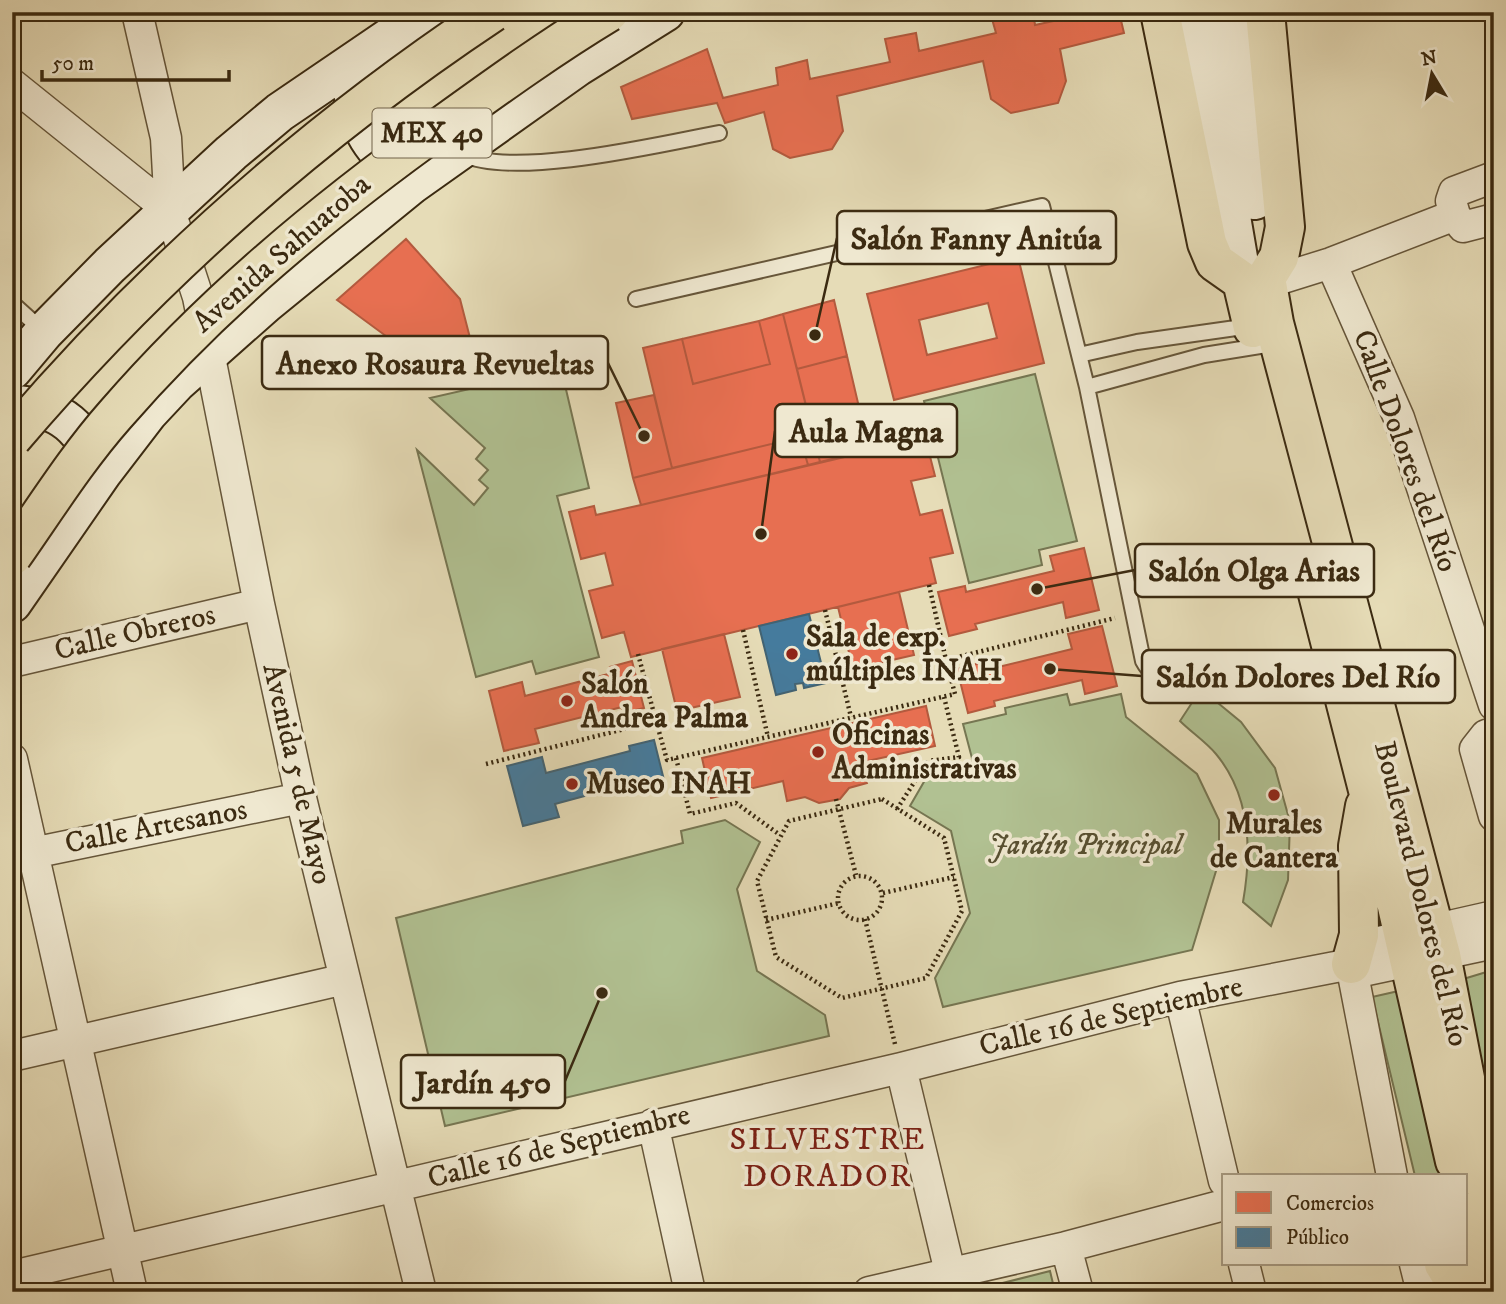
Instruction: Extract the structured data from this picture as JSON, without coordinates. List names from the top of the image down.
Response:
{
  "streets": {
    "main road": ["MEX 40", "Avenida Sahuatoba", "Boulevard Dolores del Río"],
    "street": [
      "Calle Dolores del Río",
      "Calle Obreros",
      "Avenida 5 de Mayo",
      "Calle Artesanos",
      "Calle 16 de Septiembre"
    ]
  },
  "crossings": [
    ["Avenida Sahuatoba", "Avenida 5 de Mayo"],
    ["Calle Obreros", "Avenida 5 de Mayo"],
    ["Avenida 5 de Mayo", "Calle Artesanos"],
    ["Avenida 5 de Mayo", "Calle 16 de Septiembre"],
    ["Boulevard Dolores del Río", "Calle 16 de Septiembre"]
  ],
  "districts": ["SILVESTRE DORADOR"],
  "parks": ["Jardín Principal"],
  "places": [
    "Salón Fanny Anitúa",
    "Anexo Rosaura Revueltas",
    "Aula Magna",
    "Salón Olga Arias",
    "Sala de exp. múltiples INAH",
    "Salón Dolores Del Río",
    "Salón Andrea Palma",
    "Oficinas Administrativas",
    "Museo INAH",
    "Murales de Cantera",
    "Jardín 450"
  ],
  "legend": ["Comercios", "Público"],
  "scale_bar": "50 m",
  "north": "top"
}
